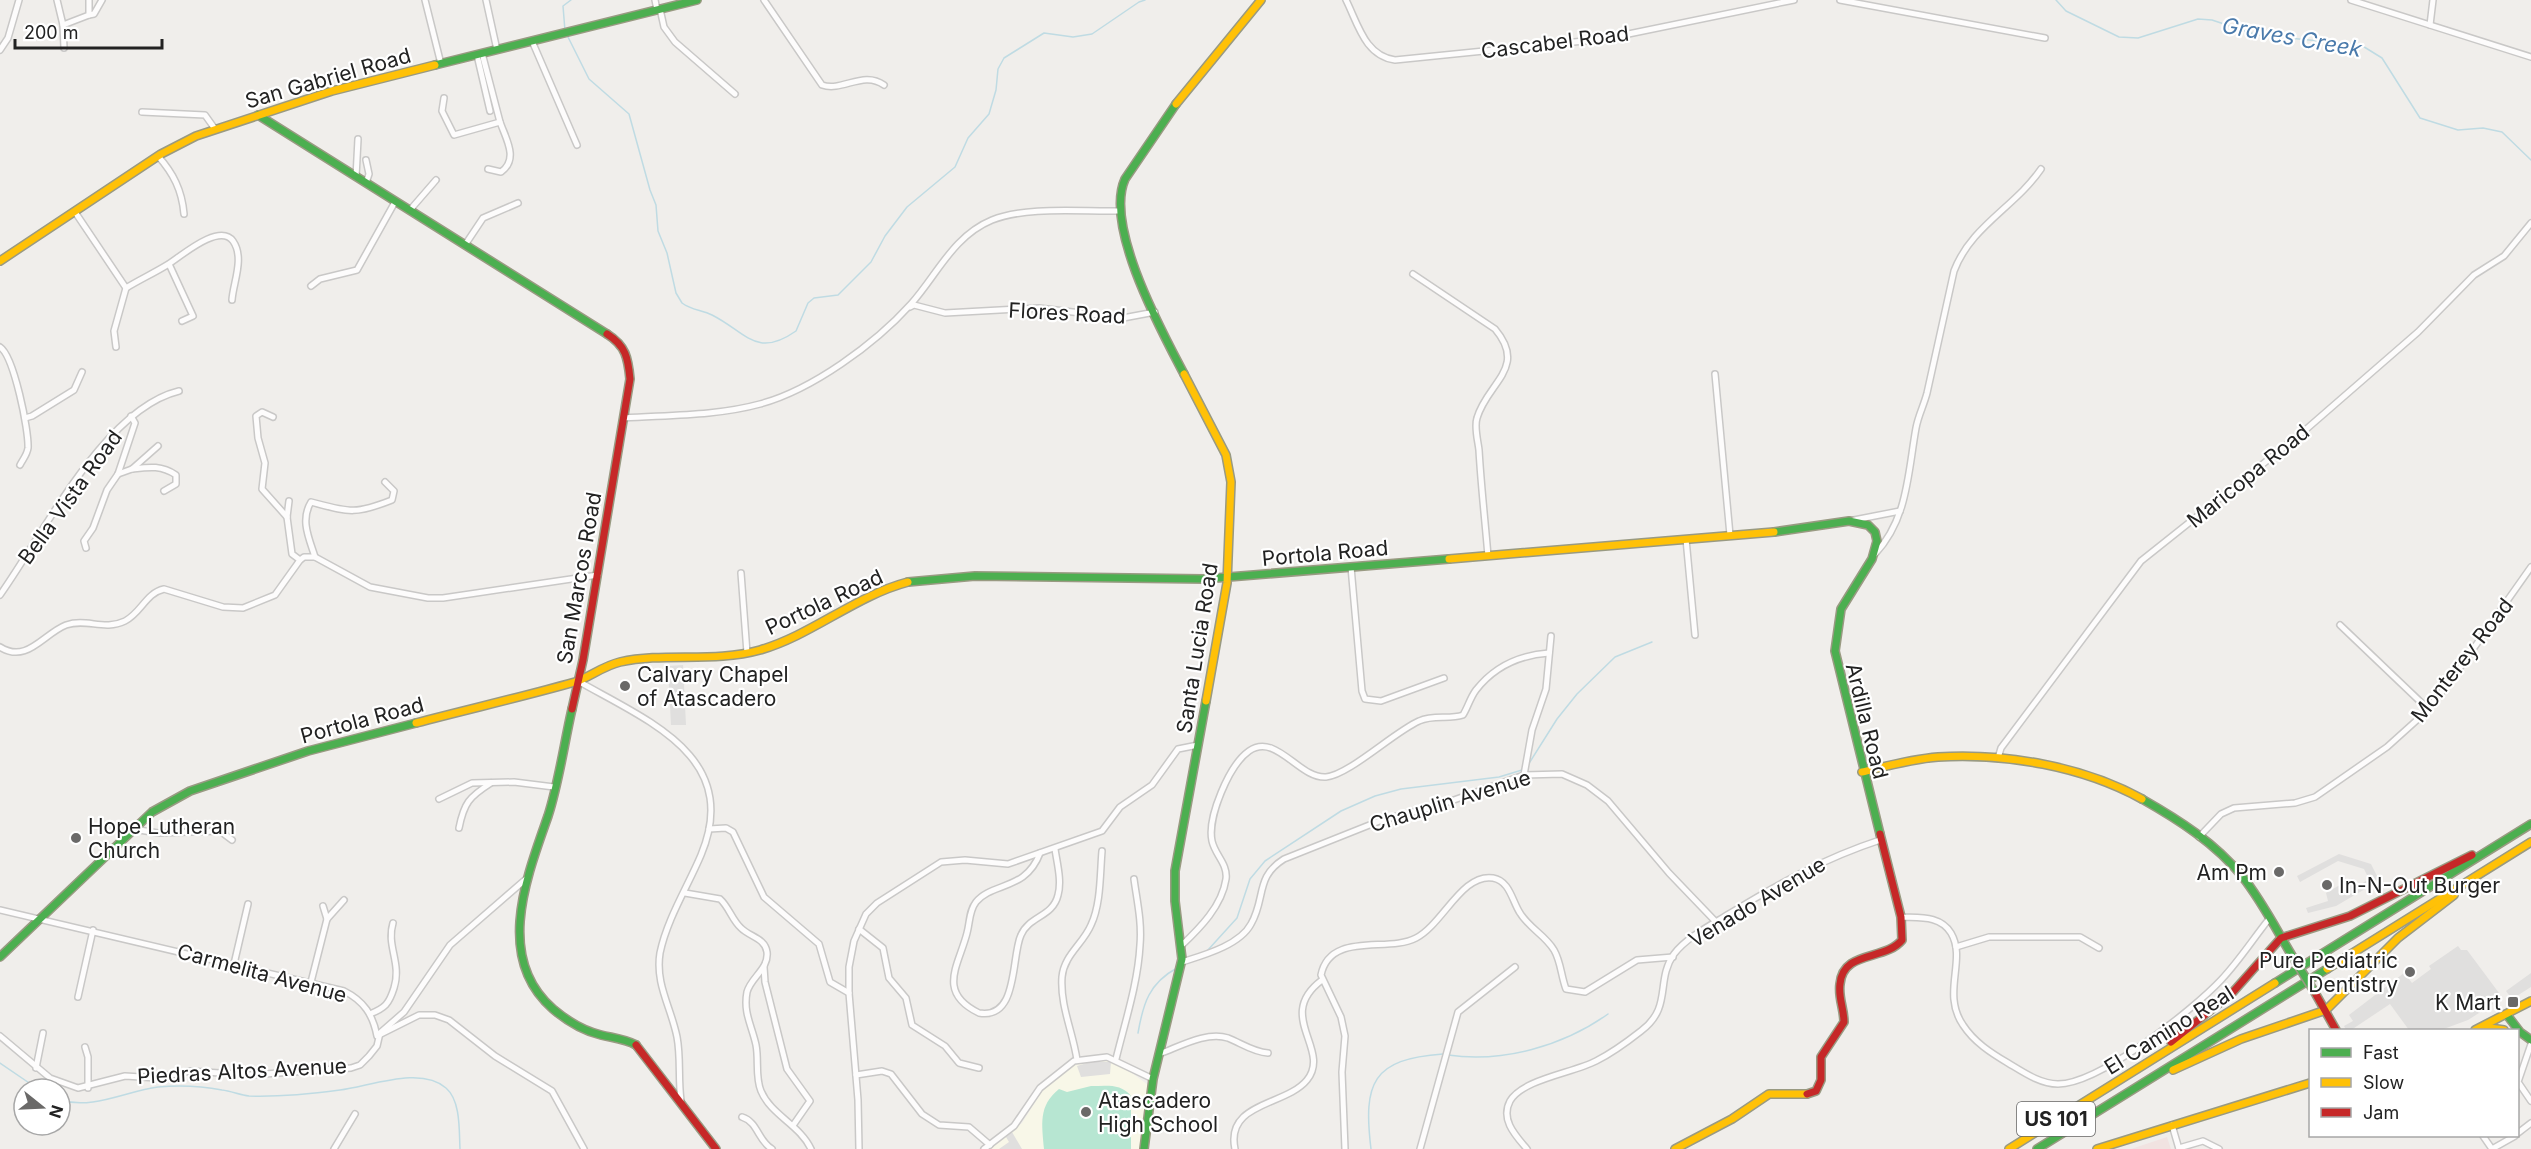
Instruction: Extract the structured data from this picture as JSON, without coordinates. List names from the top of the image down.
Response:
{
  "streets": {
    "main road": [
      "San Gabriel Road",
      "Portola Road",
      "San Marcos Road",
      "Santa Lucia Road",
      "Ardilla Road",
      "El Camino Real",
      "US 101"
    ],
    "street": [
      "Cascabel Road",
      "Flores Road",
      "Maricopa Road",
      "Bella Vista Road",
      "Monterey Road",
      "Chauplin Avenue",
      "Venado Avenue",
      "Carmelita Avenue",
      "Piedras Altos Avenue"
    ]
  },
  "crossings": [
    ["San Gabriel Road", "San Marcos Road"],
    ["Flores Road", "Santa Lucia Road"],
    ["Portola Road", "San Marcos Road"],
    ["Portola Road", "Santa Lucia Road"],
    ["Portola Road", "Ardilla Road"],
    ["Portola Road", "Carmelita Avenue"],
    ["San Marcos Road", "Piedras Altos Avenue"],
    ["Santa Lucia Road", "Chauplin Avenue"],
    ["Ardilla Road", "Venado Avenue"],
    ["Chauplin Avenue", "Venado Avenue"],
    ["Carmelita Avenue", "Piedras Altos Avenue"]
  ],
  "water": ["Graves Creek"],
  "places": {
    "other": [
      "Calvary Chapel of Atascadero",
      "Hope Lutheran Church",
      "Am Pm",
      "In-N-Out Burger",
      "Pure Pediatric Dentistry",
      "Atascadero High School"
    ],
    "transit": ["K Mart"]
  },
  "legend": ["Fast", "Slow", "Jam"],
  "scale_bar": "200 m",
  "north": "right"
}
